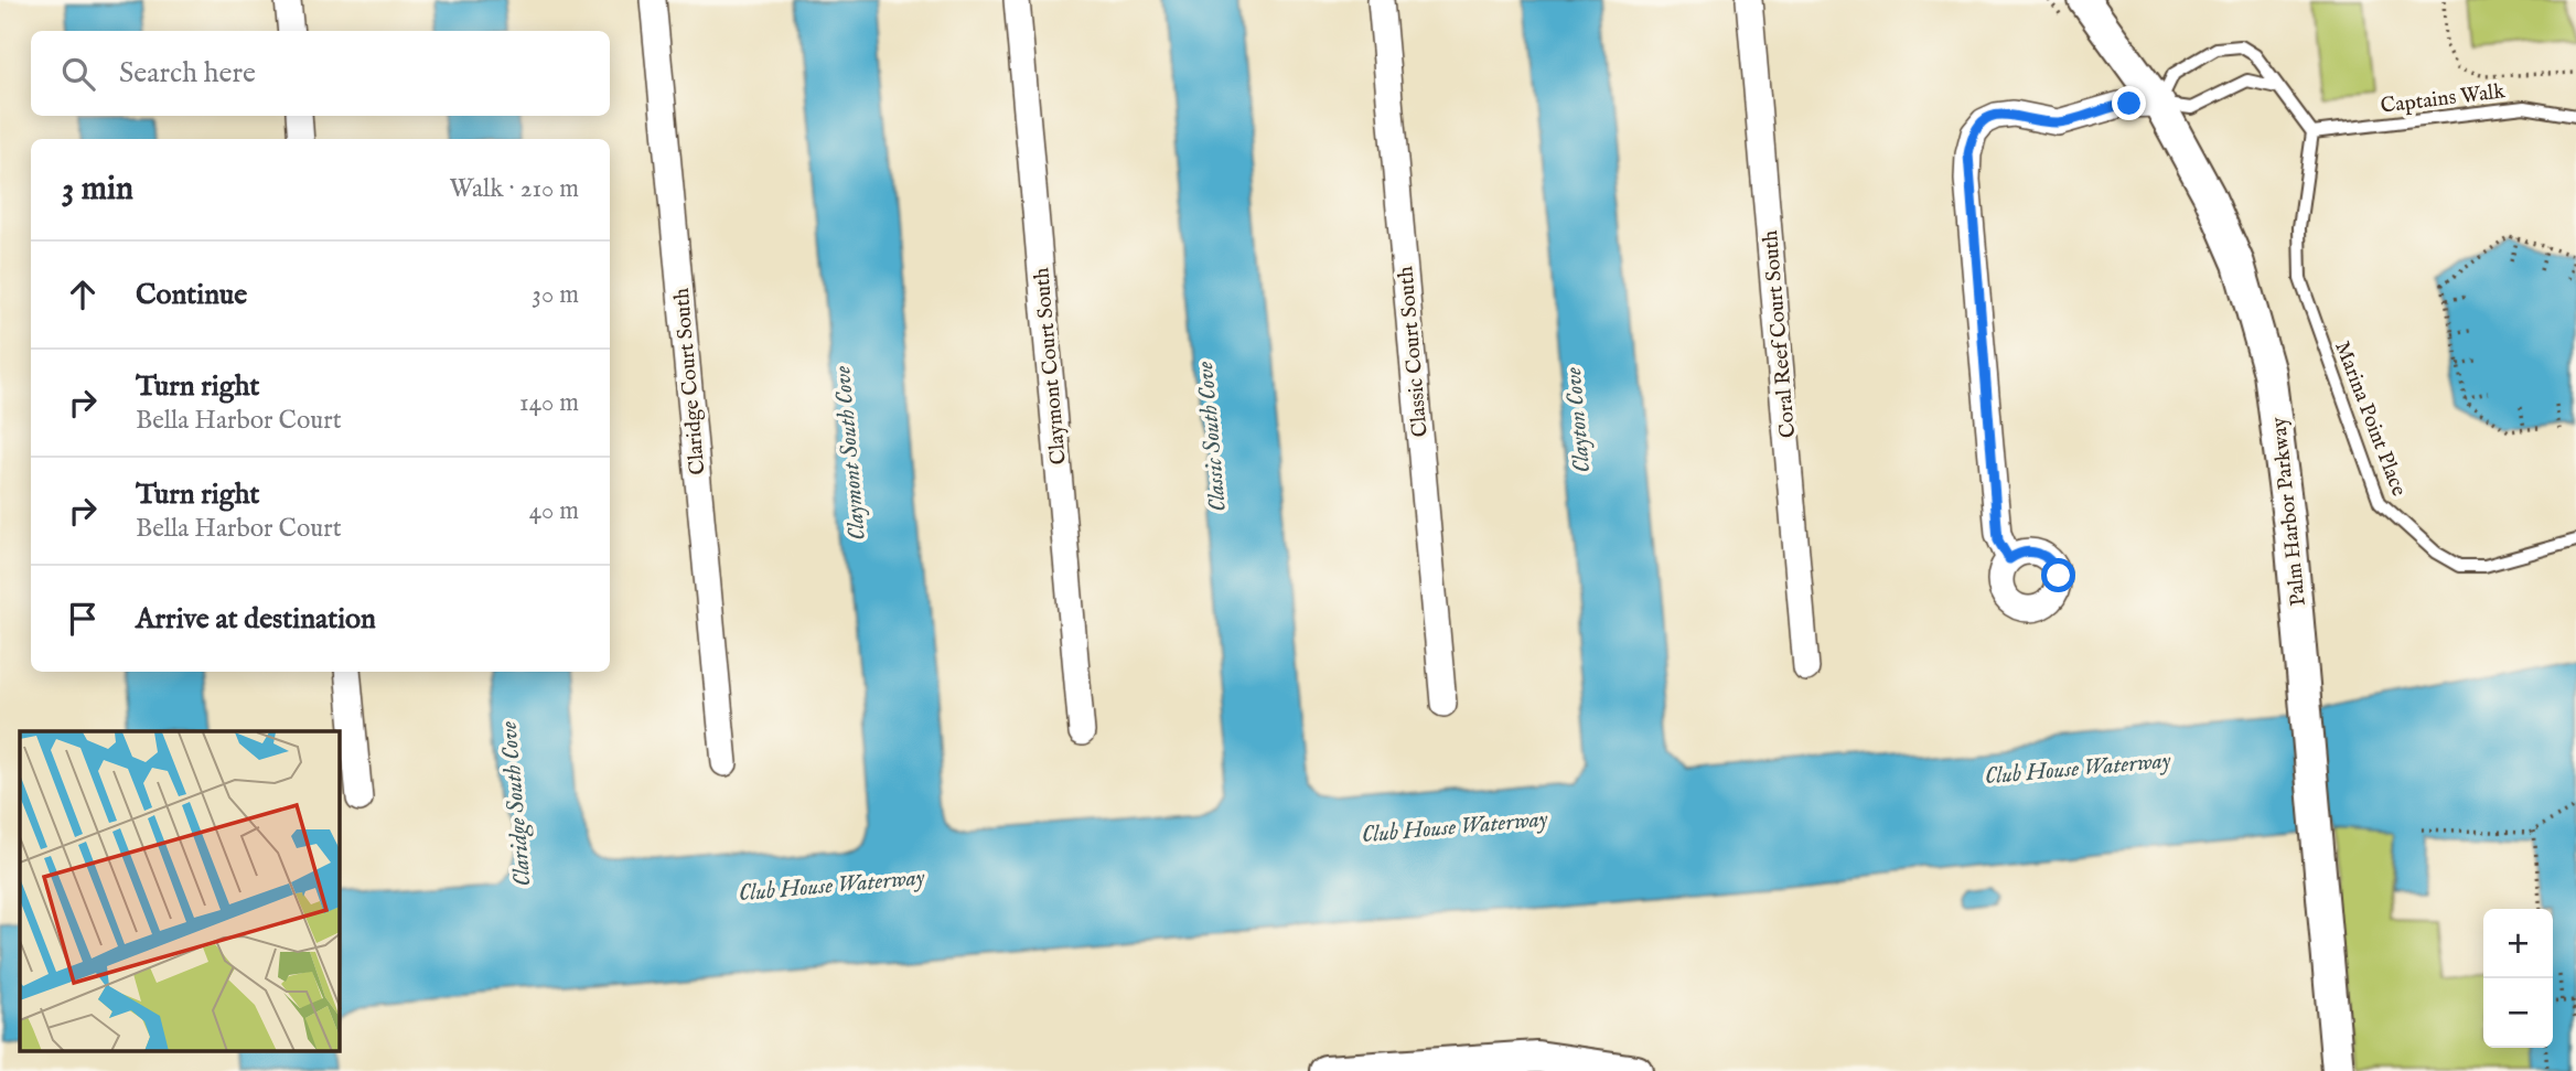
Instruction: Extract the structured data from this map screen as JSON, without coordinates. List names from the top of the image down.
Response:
{
  "streets": {
    "street": [
      "Coral Reef Court South",
      "Classic Court South",
      "Claymont Court South",
      "Claridge Court South",
      "Palm Harbor Parkway"
    ],
    "lane": ["Captains Walk", "Marina Point Place"]
  },
  "crossings": [
    ["Captains Walk", "Marina Point Place"]
  ],
  "water": [
    "Clayton Cove",
    "Classic South Cove",
    "Claymont South Cove",
    "Club House Waterway",
    "Claridge South Cove"
  ],
  "page": {
    "search": "Search here",
    "heading": ["3 min", "Walk · 210 m"],
    "list": [
      ["Continue", "30 m"],
      ["Turn right", "Bella Harbor Court", "140 m"],
      ["Turn right", "Bella Harbor Court", "40 m"],
      "Arrive at destination"
    ],
    "map_buttons": ["+", "−"]
  }
}
